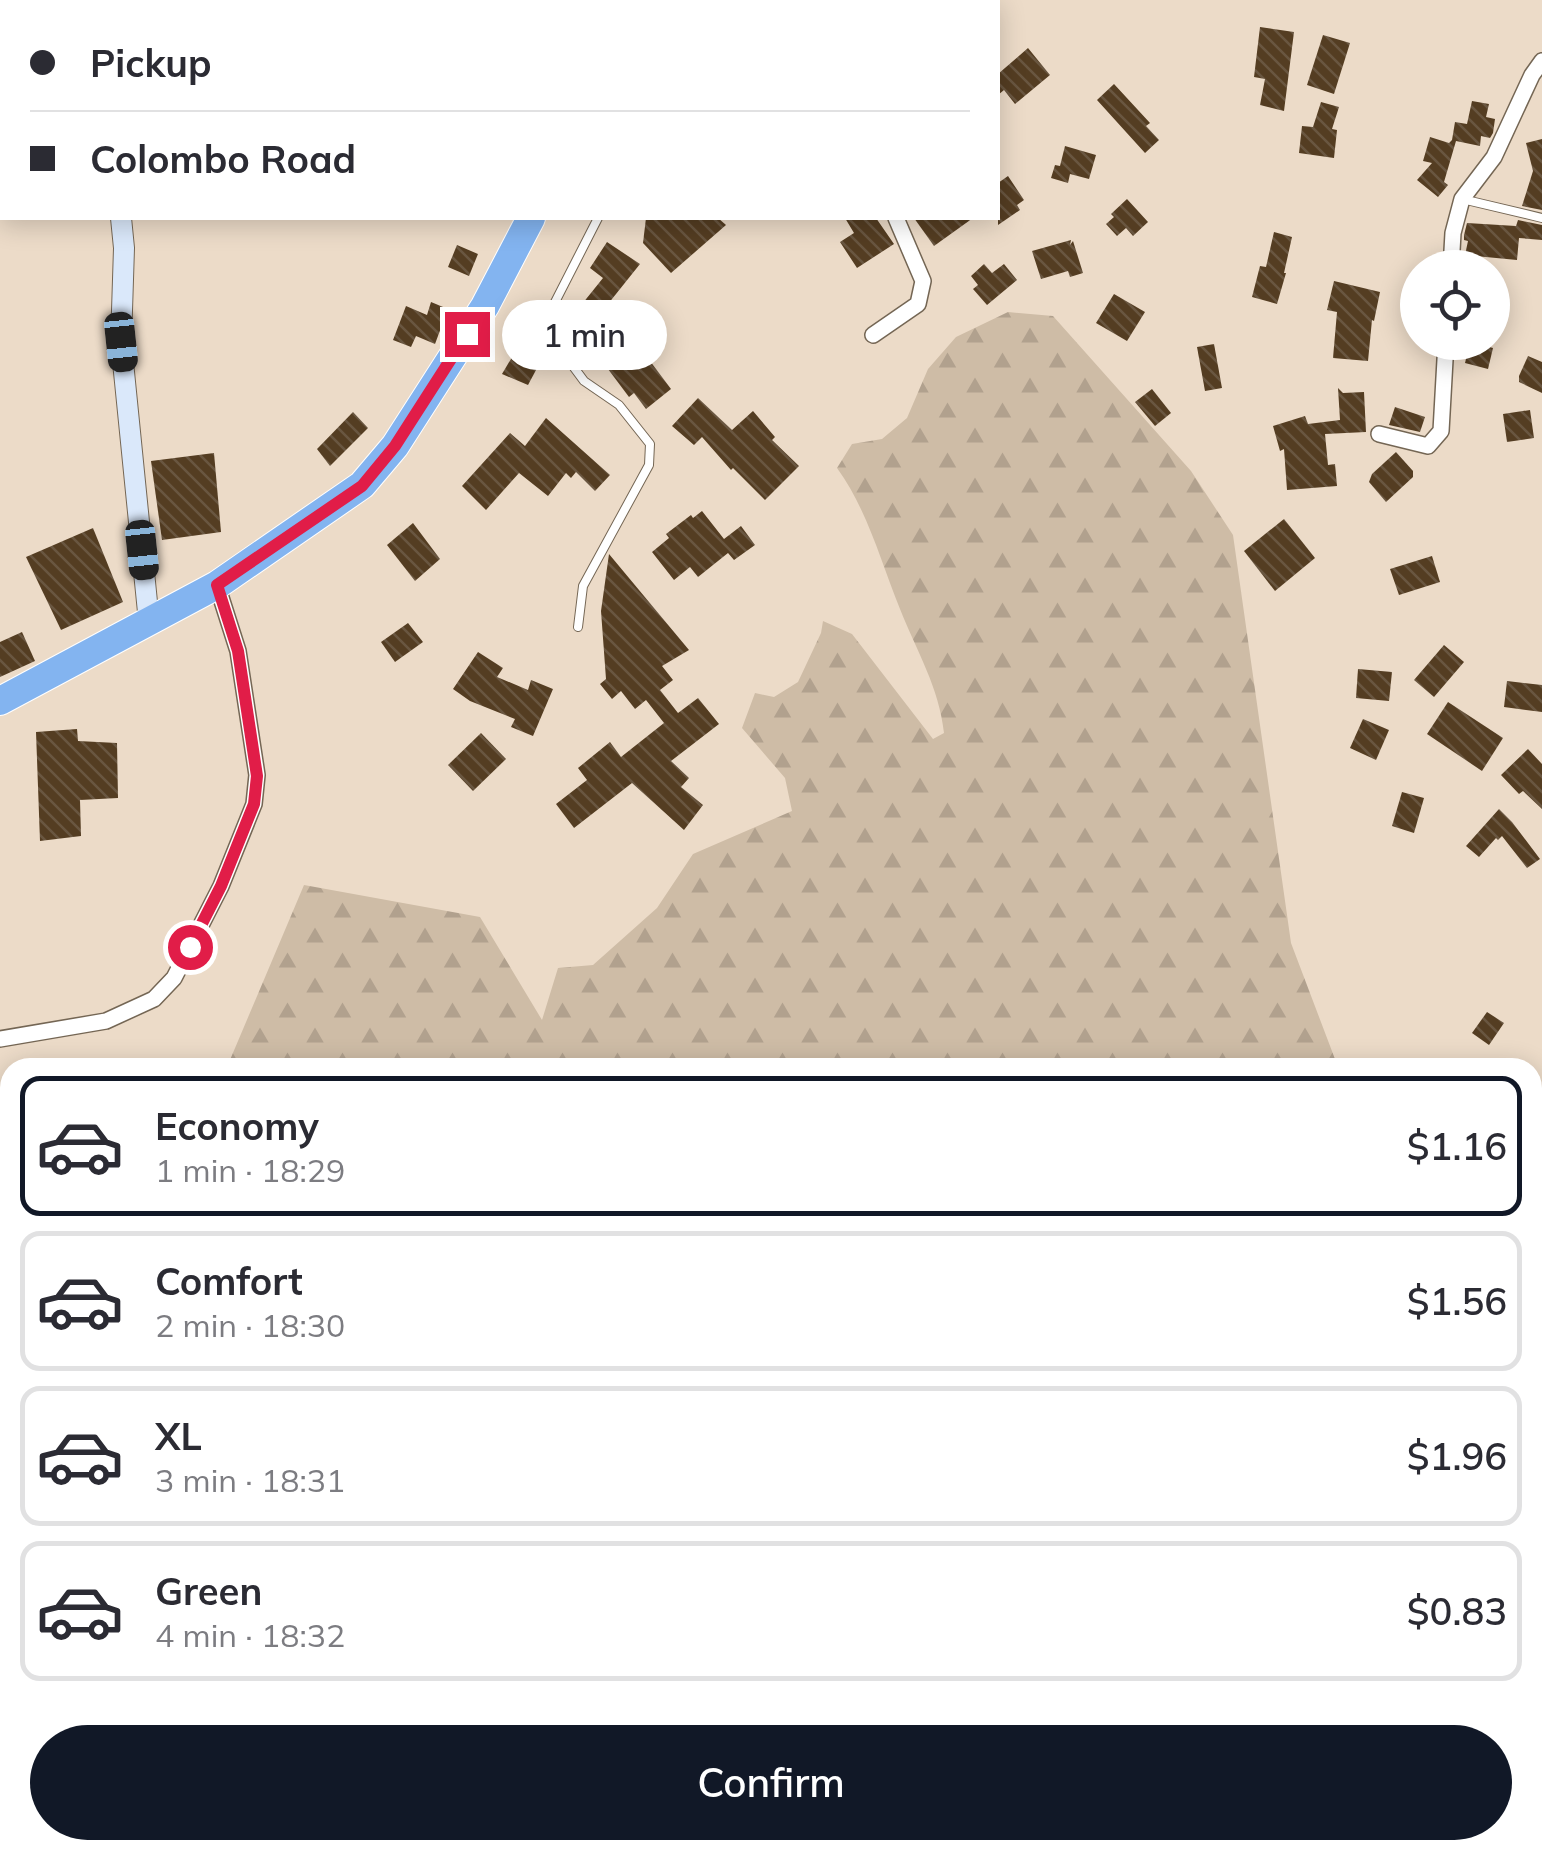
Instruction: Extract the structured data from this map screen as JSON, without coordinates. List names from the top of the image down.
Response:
{
  "page": {
    "banner": ["Pickup", "Colombo Road"],
    "bubble": "1 min",
    "list": [
      {
        "name": "Economy",
        "note": "1 min · 18:29",
        "value": "$1.16"
      },
      {
        "name": "Comfort",
        "note": "2 min · 18:30",
        "value": "$1.56"
      },
      {
        "name": "XL",
        "note": "3 min · 18:31",
        "value": "$1.96"
      },
      {
        "name": "Green",
        "note": "4 min · 18:32",
        "value": "$0.83"
      }
    ],
    "buttons": "Confirm"
  }
}
